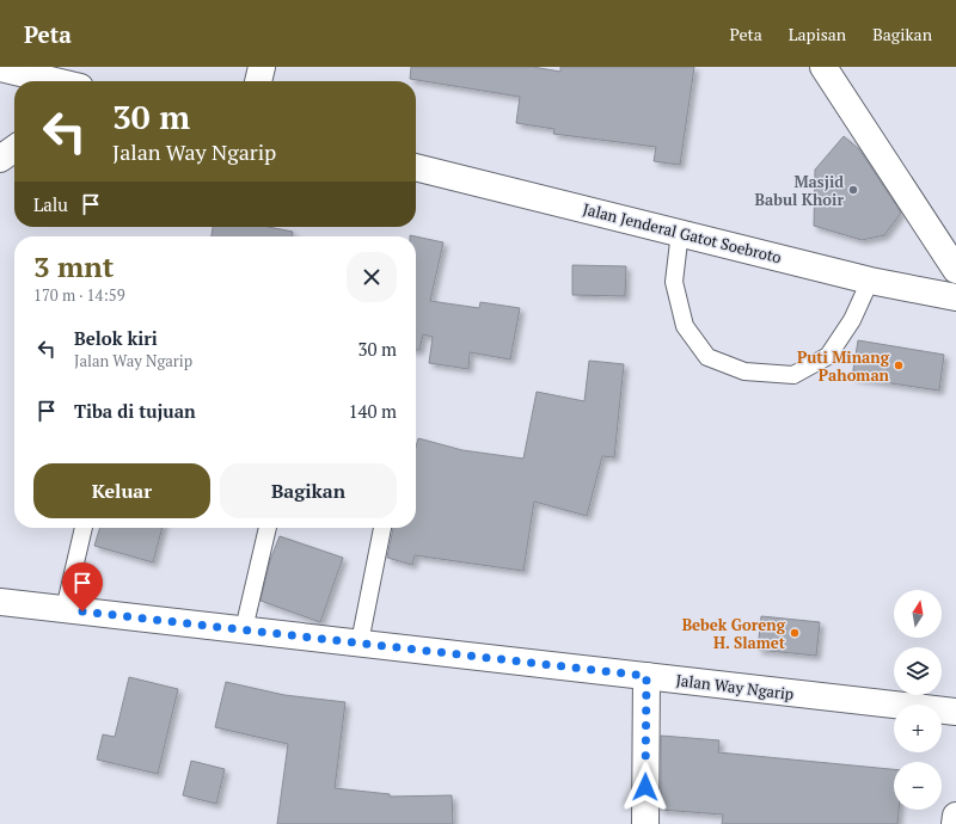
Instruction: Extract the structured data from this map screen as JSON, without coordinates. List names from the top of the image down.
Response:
{
  "streets": {
    "street": ["Jalan Jenderal Gatot Soebroto", "Jalan Way Ngarip"]
  },
  "places": ["Masjid Babul Khoir", "Puti Minang Pahoman", "Bebek Goreng H. Slamet"],
  "north": "top",
  "page": {
    "header": "Peta",
    "nav": ["Peta", "Lapisan", "Bagikan"],
    "turn": ["30 m", "Jalan Way Ngarip"],
    "then": "Lalu",
    "heading": ["3 mnt", "170 m · 14:59"],
    "list": [
      {
        "name": "Belok kiri",
        "note": "Jalan Way Ngarip",
        "value": "30 m"
      },
      {
        "name": "Tiba di tujuan",
        "value": "140 m"
      }
    ],
    "buttons": ["Keluar", "Bagikan"],
    "map_buttons": ["+", "−"]
  }
}
